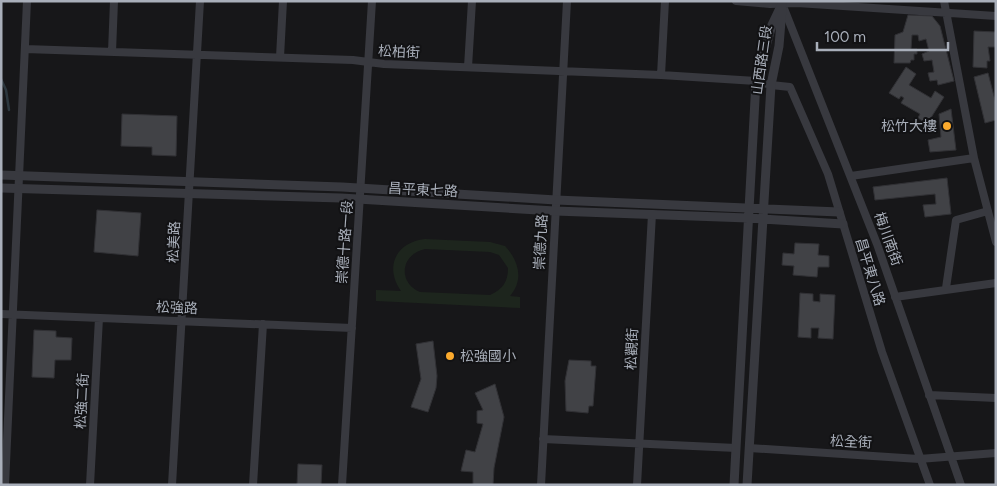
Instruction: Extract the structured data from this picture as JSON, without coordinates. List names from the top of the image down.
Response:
{
  "streets": {
    "street": [
      "松柏街",
      "山西路三段",
      "昌平東七路",
      "梅川南街",
      "松美路",
      "崇德十路一段",
      "崇德九路",
      "昌平東八路",
      "松強路",
      "松觀街",
      "松強二街",
      "松全街"
    ]
  },
  "crossings": [
    ["松柏街", "山西路三段"],
    ["松柏街", "松美路"],
    ["松柏街", "崇德十路一段"],
    ["松柏街", "崇德九路"],
    ["松柏街", "昌平東八路"],
    ["山西路三段", "昌平東七路"],
    ["山西路三段", "梅川南街"],
    ["山西路三段", "昌平東八路"],
    ["山西路三段", "松全街"],
    ["昌平東七路", "松美路"],
    ["昌平東七路", "崇德十路一段"],
    ["昌平東七路", "崇德九路"],
    ["昌平東七路", "昌平東八路"],
    ["昌平東七路", "松觀街"],
    ["梅川南街", "松全街"],
    ["松美路", "松強路"],
    ["崇德十路一段", "松強路"],
    ["昌平東八路", "松全街"],
    ["松強路", "松強二街"]
  ],
  "places": ["松竹大樓", "松強國小"],
  "scale_bar": "100 m"
}
